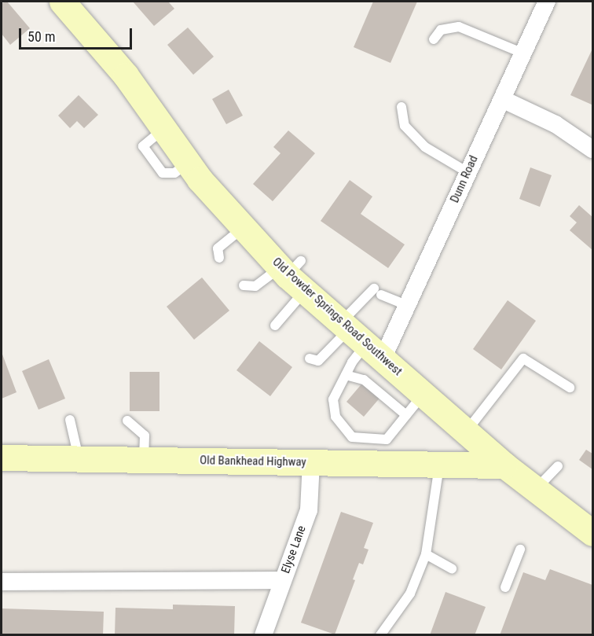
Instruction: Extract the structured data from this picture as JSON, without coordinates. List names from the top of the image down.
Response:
{
  "streets": {
    "street": [
      "Dunn Road",
      "Old Powder Springs Road Southwest",
      "Old Bankhead Highway",
      "Elyse Lane"
    ]
  },
  "crossings": [
    ["Dunn Road", "Old Powder Springs Road Southwest"],
    ["Old Powder Springs Road Southwest", "Old Bankhead Highway"],
    ["Old Bankhead Highway", "Elyse Lane"]
  ],
  "scale_bar": "50 m"
}
